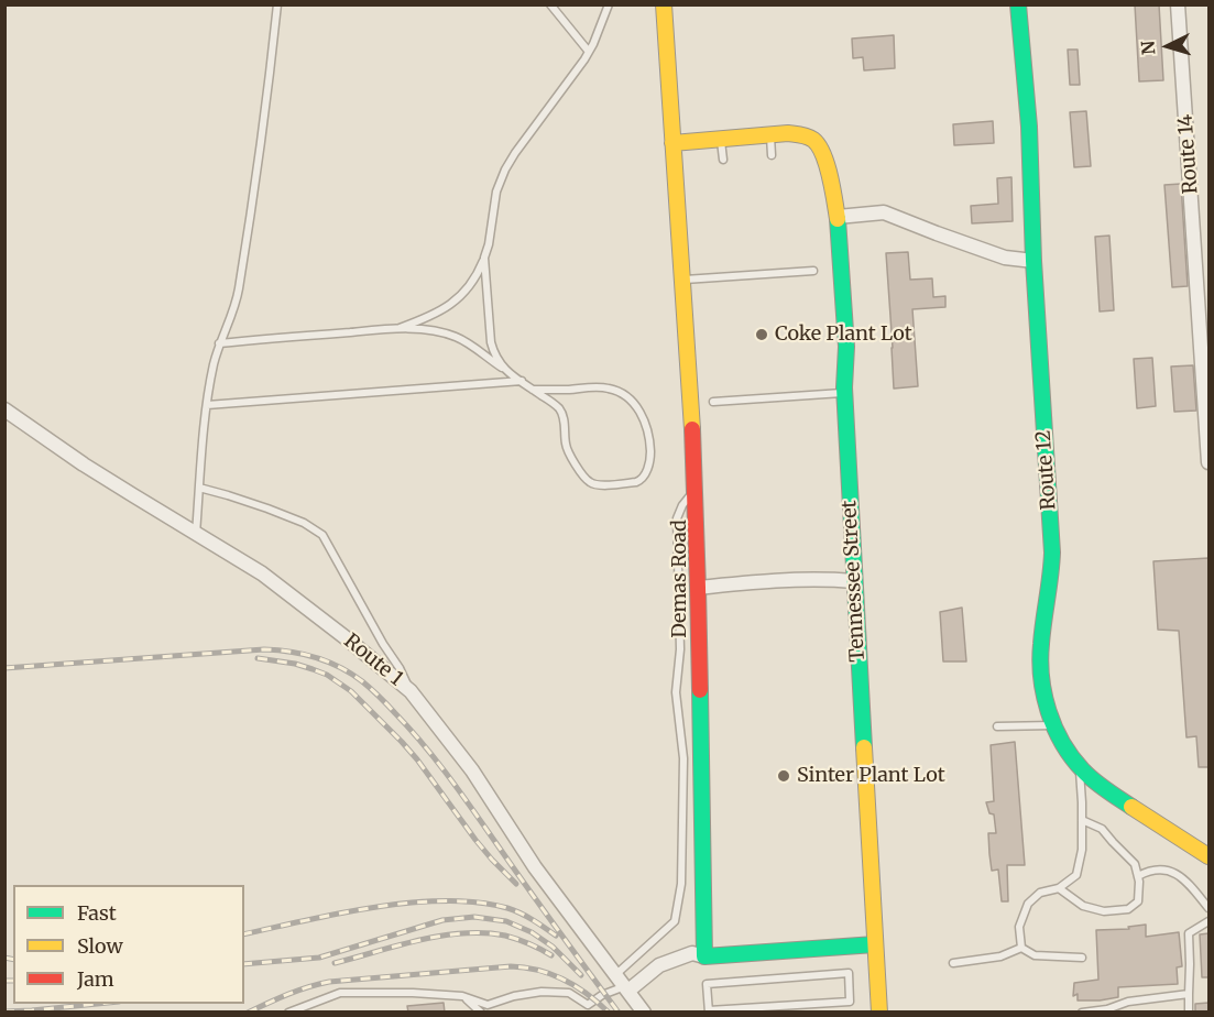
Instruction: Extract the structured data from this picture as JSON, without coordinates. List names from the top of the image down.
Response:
{
  "streets": {
    "street": [
      "Route 14",
      "Route 12",
      "Tennessee Street",
      "Route 1"
    ],
    "lane": ["Demas Road"]
  },
  "crossings": [
    ["Demas Road", "Route 1"]
  ],
  "places": ["Coke Plant Lot", "Sinter Plant Lot"],
  "legend": ["Fast", "Slow", "Jam"],
  "north": "left"
}
